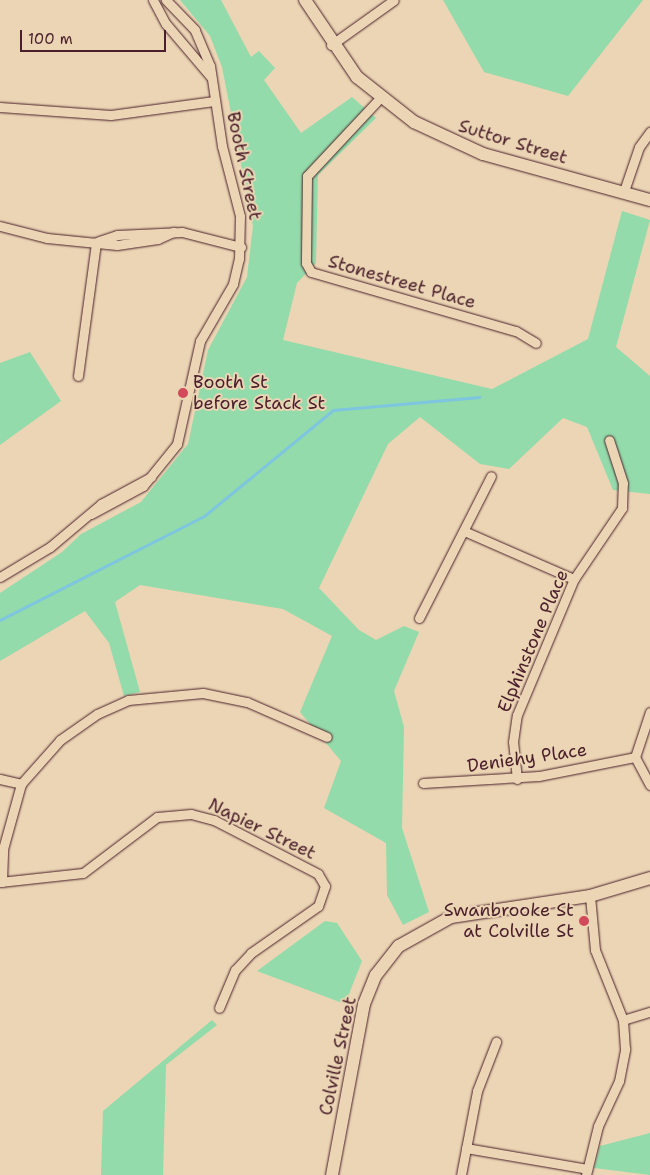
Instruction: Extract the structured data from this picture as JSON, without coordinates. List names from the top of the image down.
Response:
{
  "streets": {
    "street": [
      "Suttor Street",
      "Booth Street",
      "Stonestreet Place",
      "Elphinstone Place",
      "Deniehy Place",
      "Napier Street",
      "Colville Street"
    ]
  },
  "crossings": [
    ["Suttor Street", "Stonestreet Place"],
    ["Elphinstone Place", "Deniehy Place"]
  ],
  "places": ["Booth St before Stack St", "Swanbrooke St at Colville St"],
  "scale_bar": "100 m"
}
